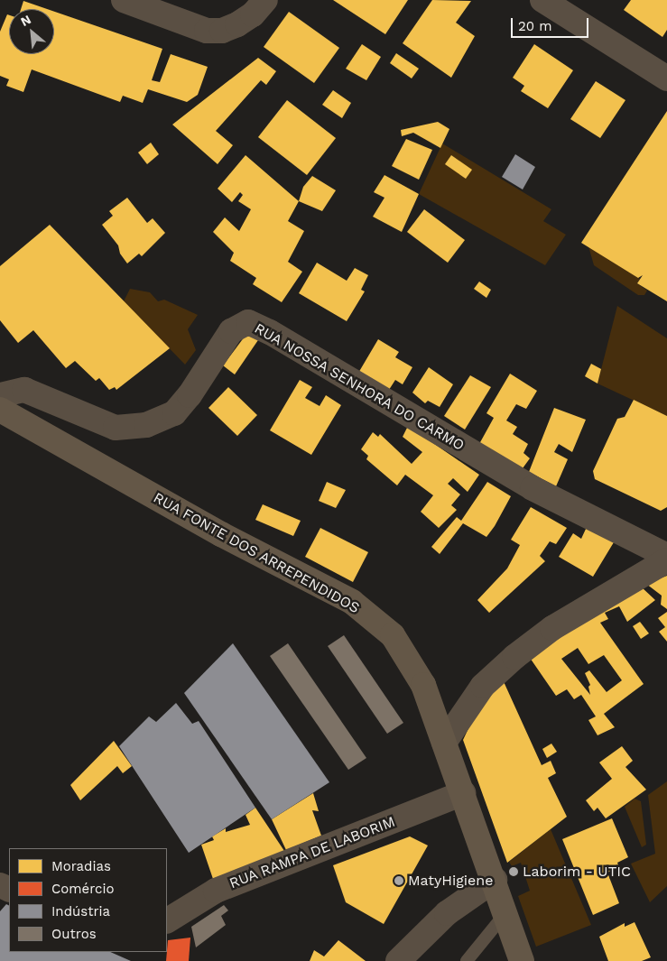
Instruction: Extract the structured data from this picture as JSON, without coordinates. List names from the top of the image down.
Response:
{
  "streets": {
    "main road": ["RUA FONTE DOS ARREPENDIDOS"],
    "street": ["RUA NOSSA SENHORA DO CARMO", "RUA RAMPA DE LABORIM"]
  },
  "crossings": [
    ["RUA FONTE DOS ARREPENDIDOS", "RUA RAMPA DE LABORIM"]
  ],
  "places": ["Laborim - UTIC", "MatyHigiene"],
  "legend": [
    "Moradias",
    "Comércio",
    "Indústria",
    "Outros"
  ],
  "scale_bar": "20 m",
  "north": "top left"
}
